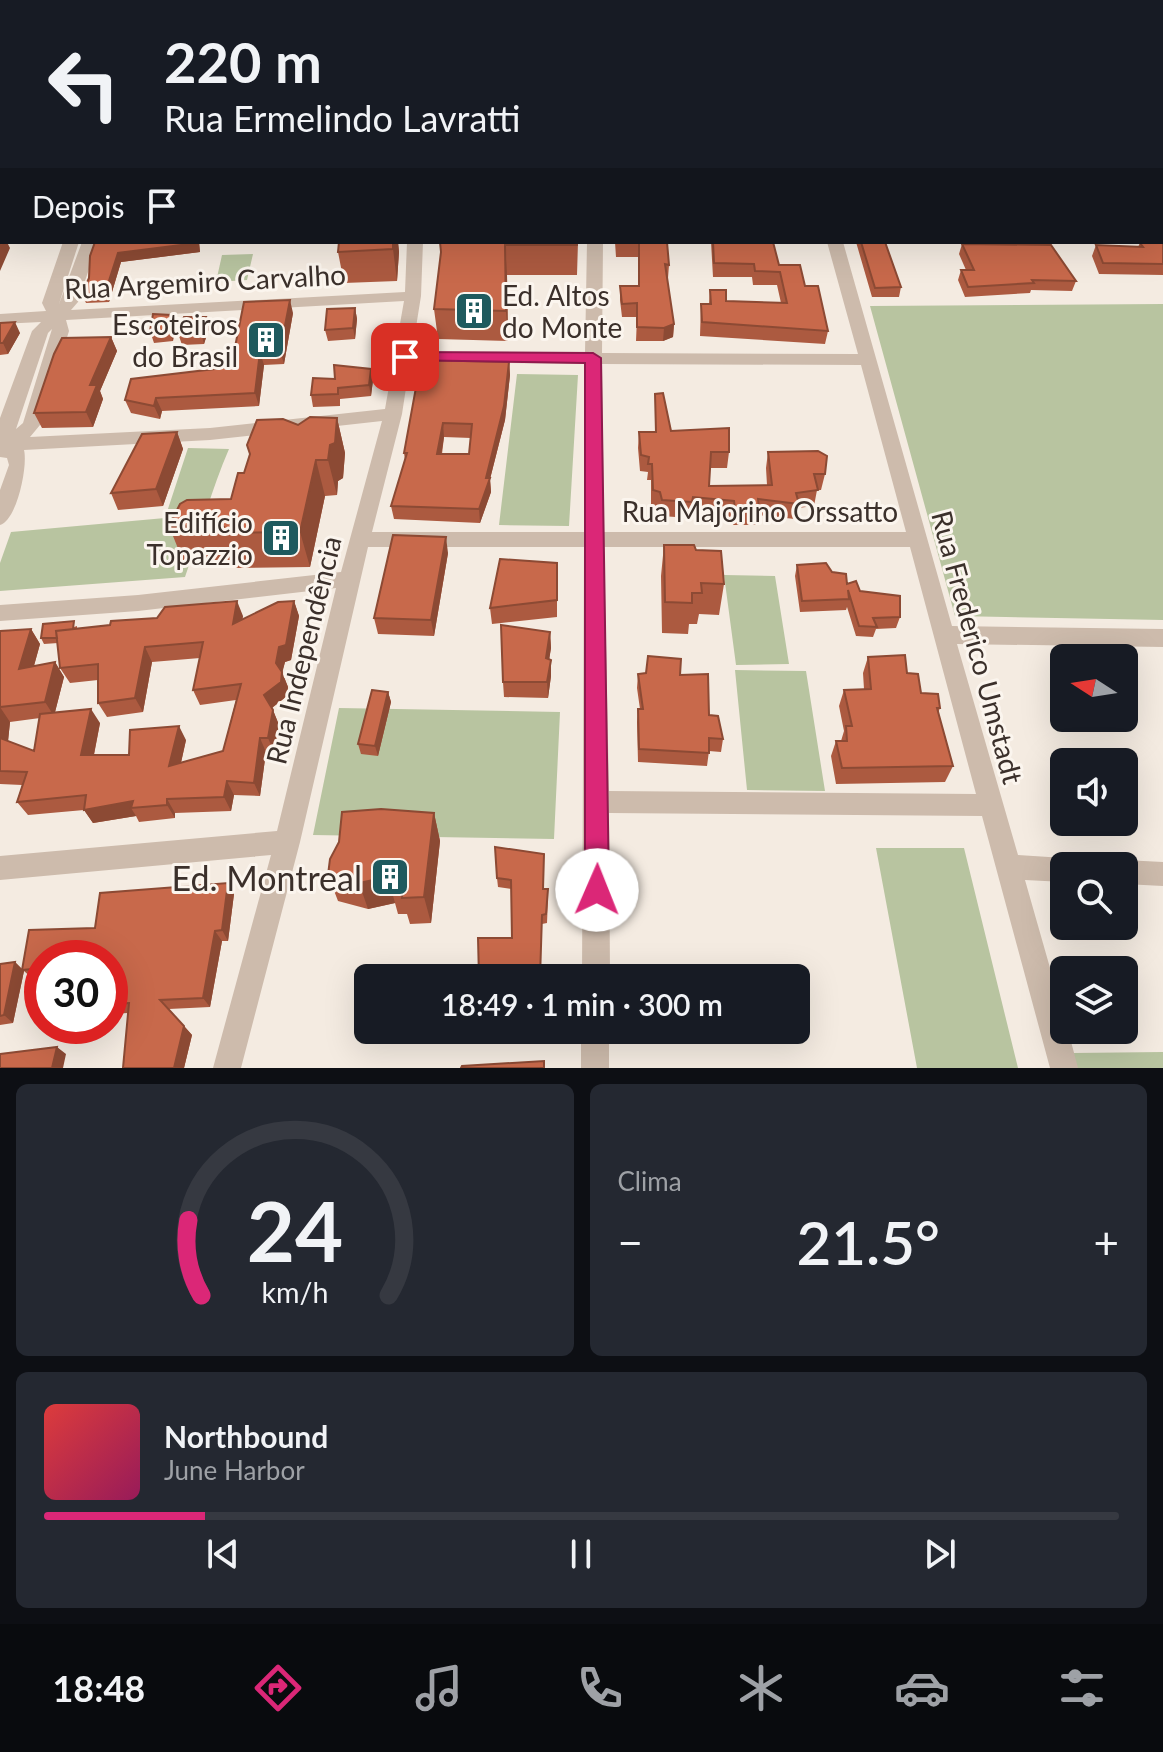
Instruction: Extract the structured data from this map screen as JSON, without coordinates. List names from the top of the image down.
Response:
{
  "streets": {
    "street": [
      "Rua Argemiro Carvalho",
      "Rua Majorino Orssatto",
      "Rua Frederico Umstadt",
      "Rua Independência"
    ]
  },
  "crossings": [
    ["Rua Argemiro Carvalho", "Rua Independência"],
    ["Rua Majorino Orssatto", "Rua Frederico Umstadt"],
    ["Rua Majorino Orssatto", "Rua Independência"]
  ],
  "places": {
    "building": [
      "Ed. Altos do Monte",
      "Escoteiros do Brasil",
      "Edifício Topazzio",
      "Ed. Montreal"
    ]
  },
  "north": "left",
  "page": {
    "turn": ["220 m", "Rua Ermelindo Lavratti"],
    "then": "Depois",
    "limit": "30",
    "trip": "18:49 · 1 min · 300 m",
    "tile": "Clima",
    "heat": ["−", "21.5°", "+"],
    "song": ["Northbound", "June Harbor"],
    "tabs": "18:48",
    "gauge": ["24", "km/h"]
  }
}
